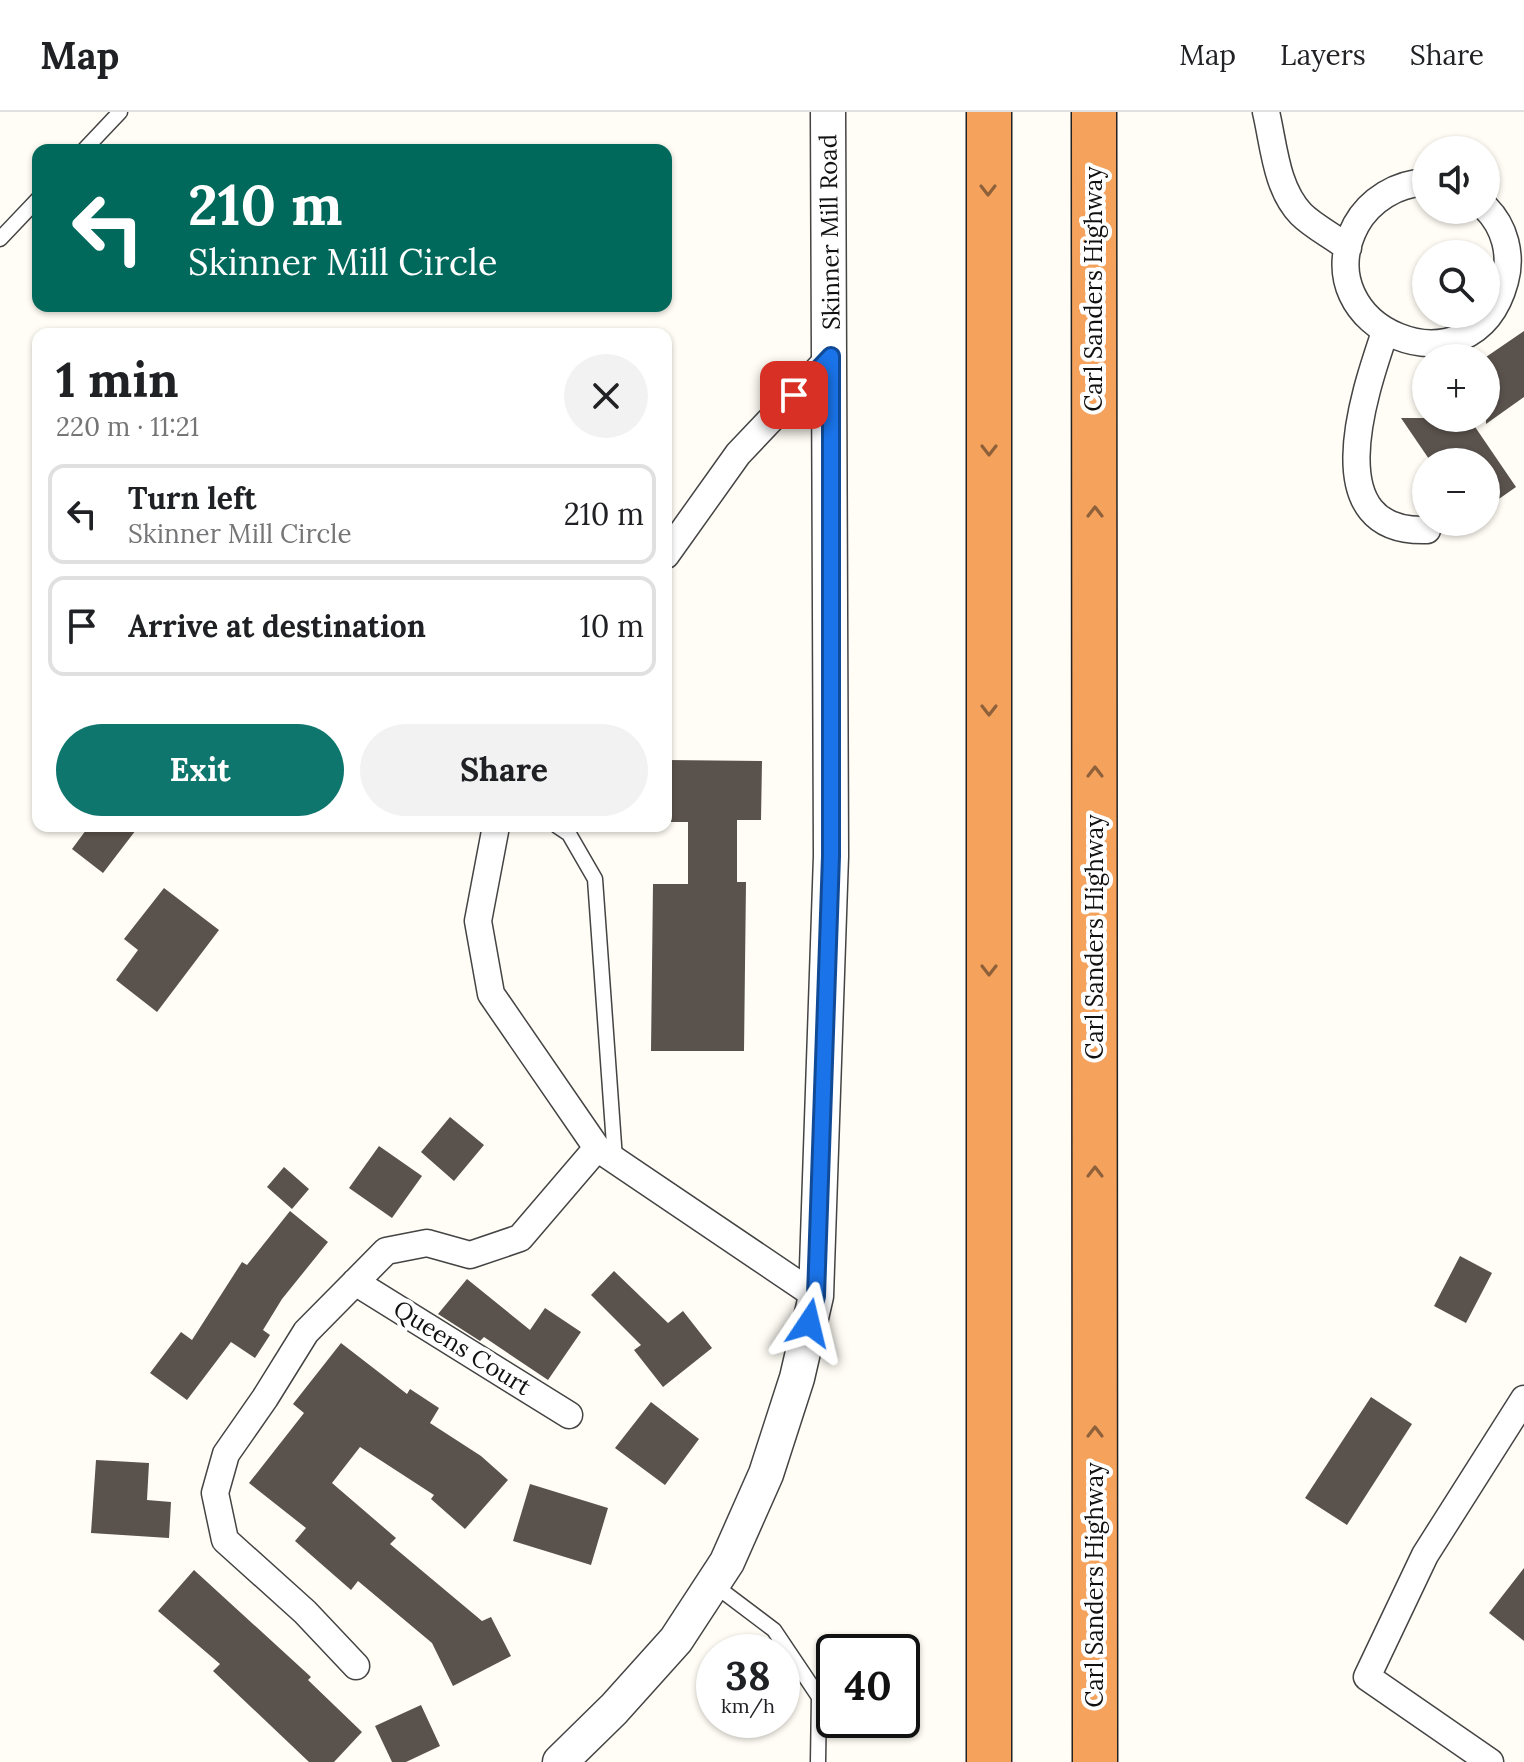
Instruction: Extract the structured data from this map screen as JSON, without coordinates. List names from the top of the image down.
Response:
{
  "streets": {
    "highway": ["Carl Sanders Highway"],
    "street": ["Skinner Mill Road", "Queens Court"]
  },
  "page": {
    "header": "Map",
    "nav": ["Map", "Layers", "Share"],
    "map_buttons": ["+", "−"],
    "turn": ["210 m", "Skinner Mill Circle"],
    "heading": ["1 min", "220 m · 11:21"],
    "list": [
      {
        "name": "Turn left",
        "note": "Skinner Mill Circle",
        "value": "210 m"
      },
      {
        "name": "Arrive at destination",
        "value": "10 m"
      }
    ],
    "buttons": ["Exit", "Share"],
    "speed": "38 km/h",
    "limit": "40"
  }
}
